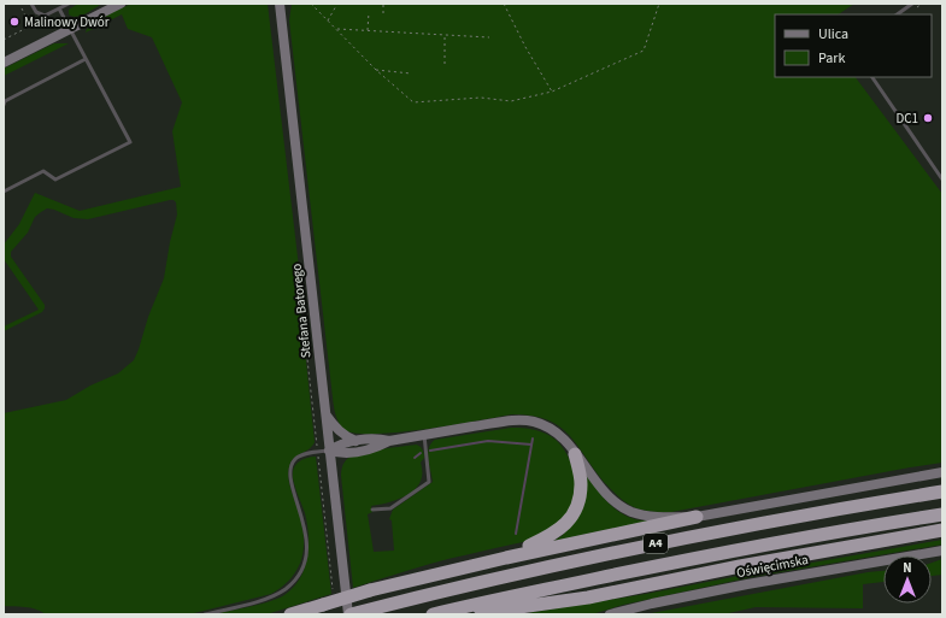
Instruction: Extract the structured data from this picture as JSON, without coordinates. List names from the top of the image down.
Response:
{
  "streets": {
    "highway": ["A4"],
    "street": ["Stefana Batorego", "Oświęcimska"]
  },
  "crossings": [
    ["Stefana Batorego", "A4"]
  ],
  "places": ["Malinowy Dwór", "DC1"],
  "legend": ["Ulica", "Park"],
  "north": "top"
}
